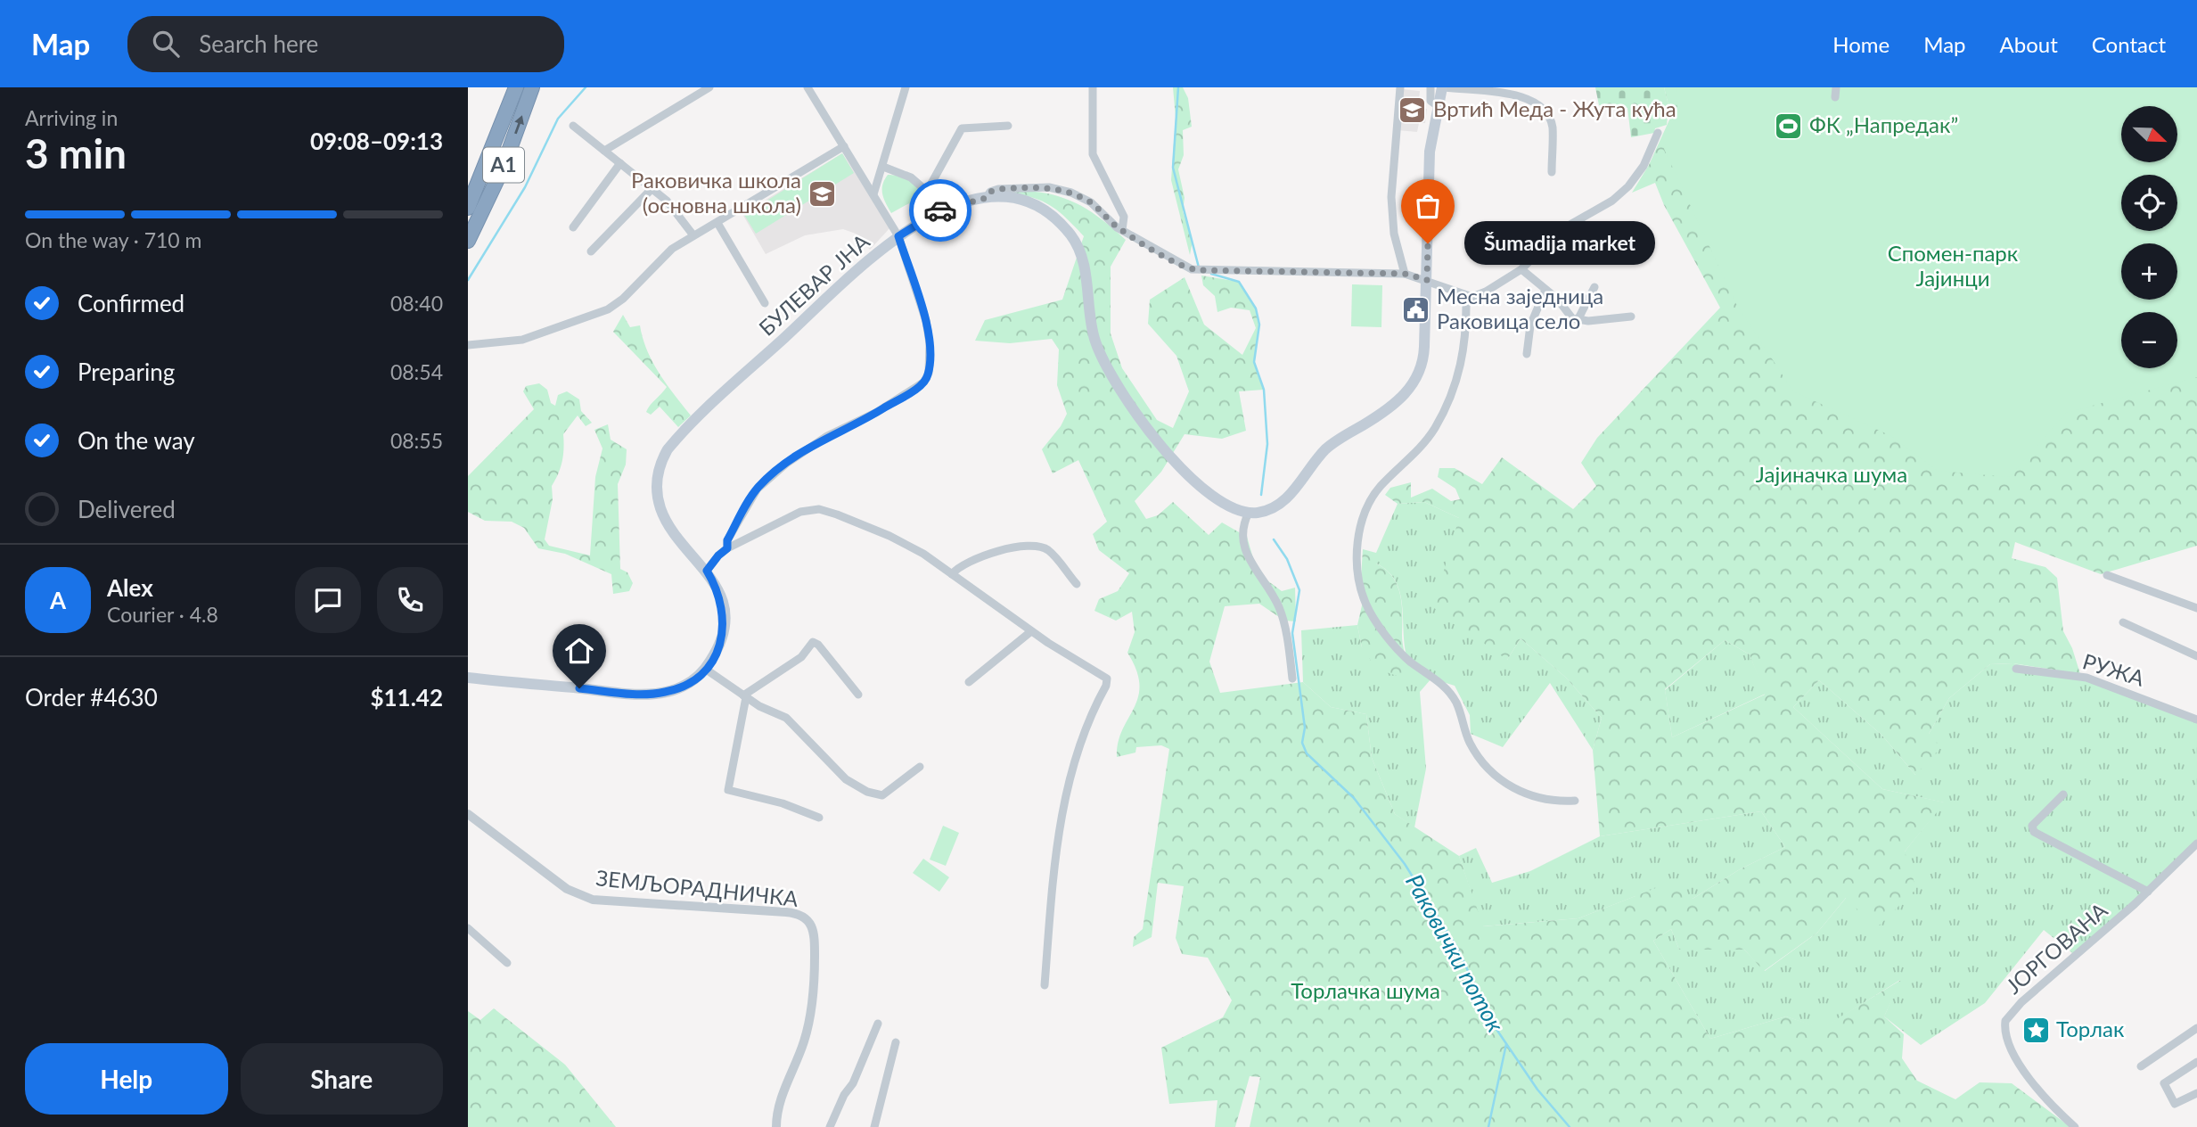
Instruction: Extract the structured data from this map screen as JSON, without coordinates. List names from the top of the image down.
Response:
{
  "streets": {
    "highway": ["A1"],
    "main road": ["БУЛЕВАР ЈНА"],
    "street": ["РУЖА", "ЗЕМЉОРАДНИЧКА", "ЈОРГОВАНА"]
  },
  "water": ["Раковички поток"],
  "parks": ["Спомен-парк Јајинци", "Јајиначка шума", "Торлачка шума"],
  "places": {
    "school or university": ["Вртић Меда - Жута кућа", "Раковичка школа (основна школа)"],
    "sports": ["ФК „Напредак”"],
    "other": ["Šumadija market"],
    "public building": ["Месна заједница Раковица село"],
    "place": ["Торлак"]
  },
  "north": "bottom right",
  "page": {
    "header": "Map",
    "search": "Search here",
    "nav": [
      "Home",
      "Map",
      "About",
      "Contact"
    ],
    "heading": ["3 min", "Arriving in", "09:08–09:13"],
    "panel": [
      "Alex",
      "Courier · 4.8",
      "Order #4630",
      "$11.42"
    ],
    "map_buttons": ["+", "−"],
    "bar": "On the way · 710 m",
    "bubble": "Šumadija market",
    "list": [
      ["Confirmed", "08:40"],
      ["Preparing", "08:54"],
      ["On the way", "08:55"],
      "Delivered"
    ],
    "round": "A",
    "buttons": ["Help", "Share"]
  }
}
